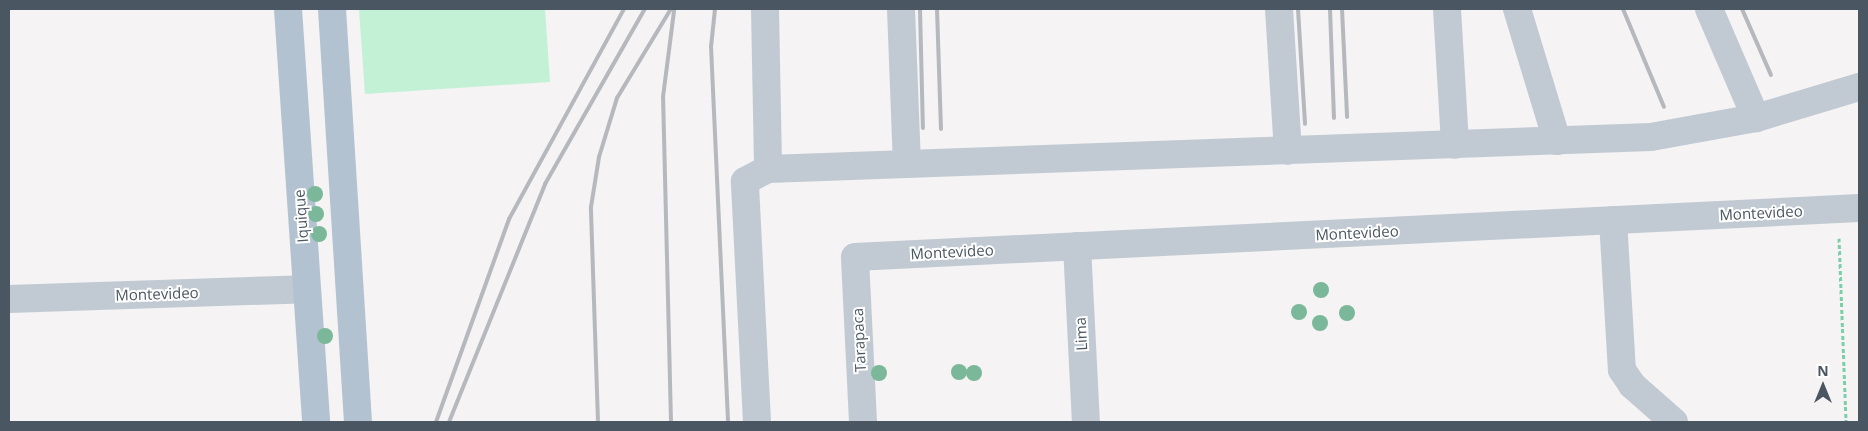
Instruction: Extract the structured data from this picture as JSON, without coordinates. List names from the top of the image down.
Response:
{
  "streets": {
    "main road": ["Iquique"],
    "street": ["Montevideo", "Lima", "Tarapaca"]
  },
  "crossings": [
    ["Montevideo", "Iquique"],
    ["Montevideo", "Lima"],
    ["Montevideo", "Tarapaca"]
  ],
  "north": "top"
}
